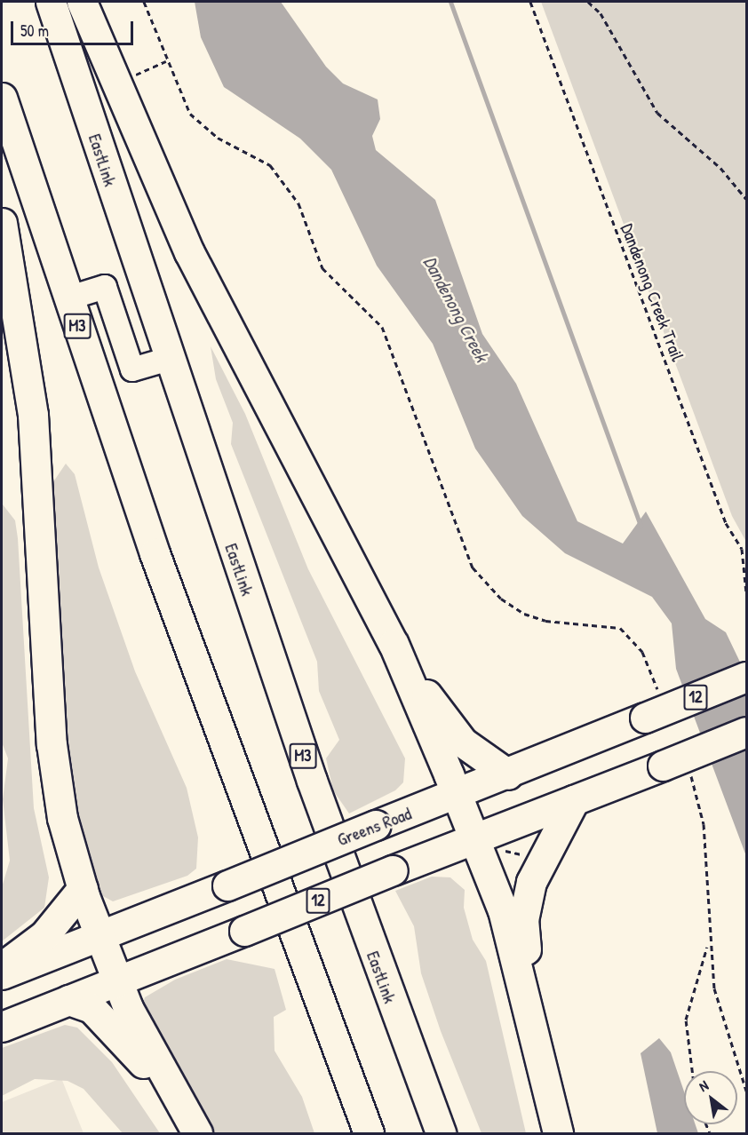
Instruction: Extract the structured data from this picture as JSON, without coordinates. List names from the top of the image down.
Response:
{
  "streets": {
    "main road": [
      "EastLink",
      "M3",
      "12",
      "Greens Road"
    ],
    "path": ["Dandenong Creek Trail"]
  },
  "water": ["Dandenong Creek"],
  "scale_bar": "50 m",
  "north": "top left"
}
